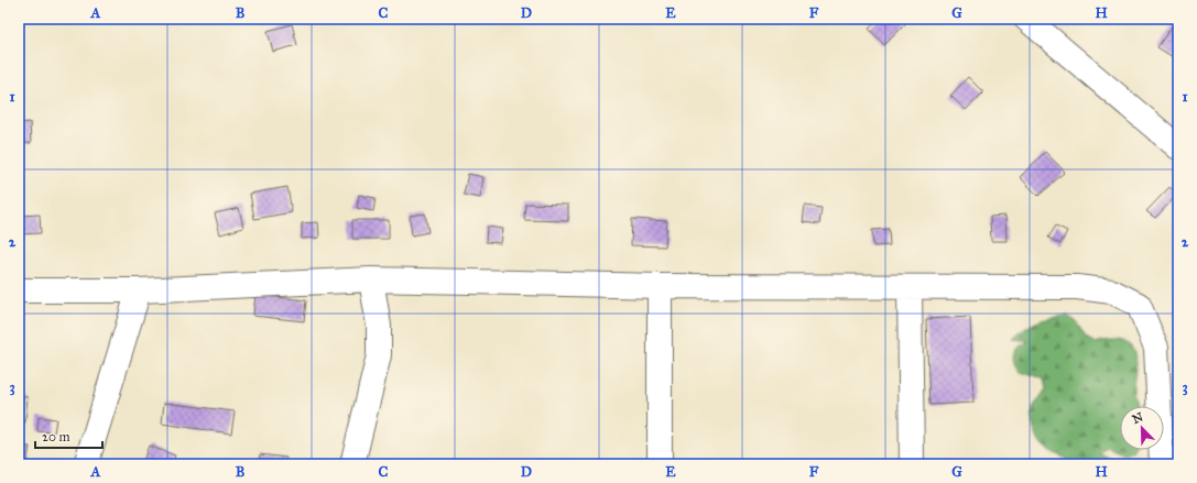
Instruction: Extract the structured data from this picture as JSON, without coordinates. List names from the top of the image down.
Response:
{
  "scale_bar": "20 m",
  "north": "top left",
  "grid": {
    "columns": [
      "A",
      "B",
      "C",
      "D",
      "E",
      "F",
      "G",
      "H"
    ],
    "rows": ["1", "2", "3"]
  }
}
